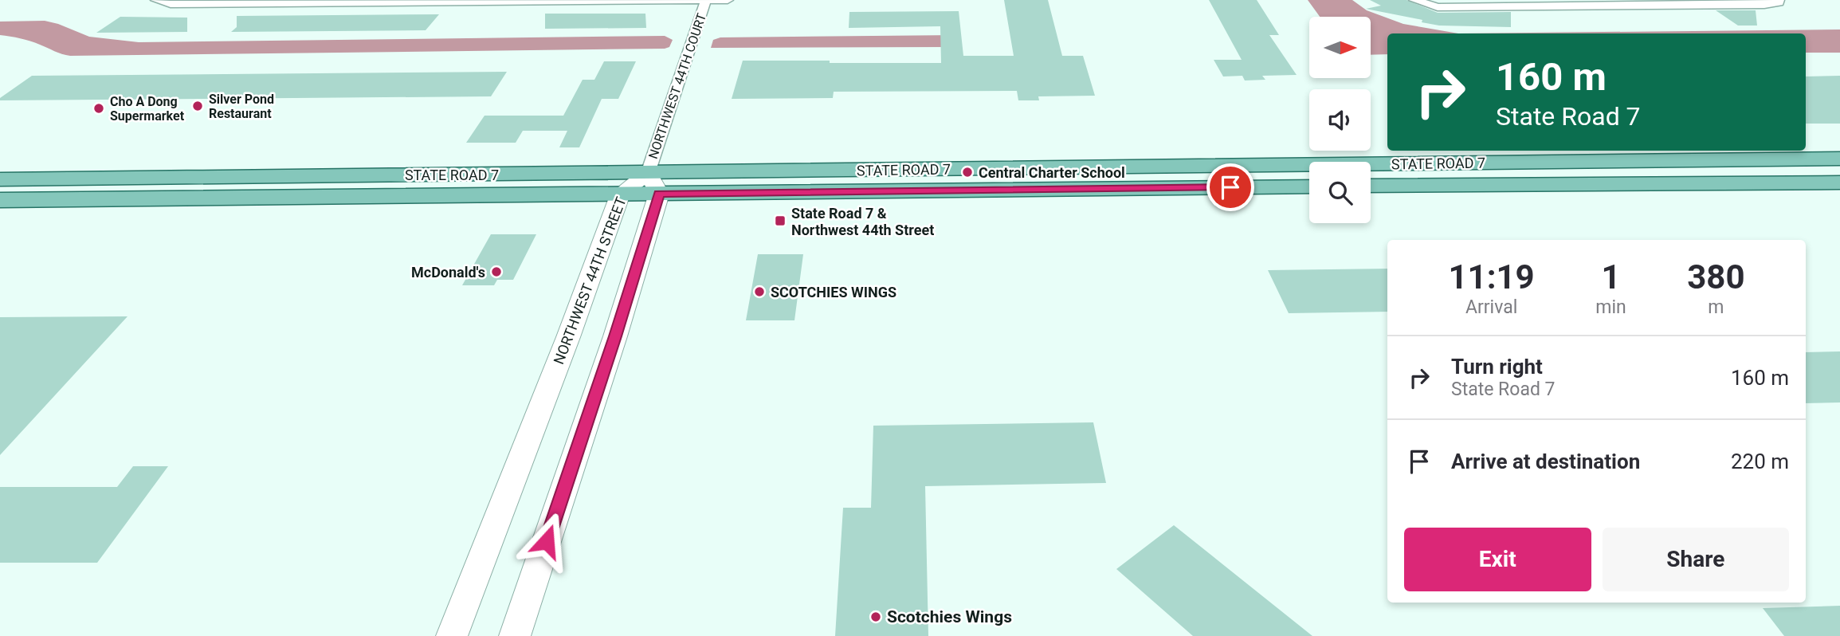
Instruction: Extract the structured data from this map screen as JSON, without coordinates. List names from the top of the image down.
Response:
{
  "streets": {
    "main road": ["STATE ROAD 7"],
    "street": ["NORTHWEST 44TH COURT", "NORTHWEST 44TH STREET"]
  },
  "crossings": [
    ["NORTHWEST 44TH COURT", "STATE ROAD 7"],
    ["NORTHWEST 44TH COURT", "NORTHWEST 44TH STREET"],
    ["STATE ROAD 7", "NORTHWEST 44TH STREET"]
  ],
  "places": {
    "other": [
      "Silver Pond Restaurant",
      "Cho A Dong Supermarket",
      "Central Charter School",
      "McDonald's",
      "SCOTCHIES WINGS",
      "Scotchies Wings"
    ],
    "transit": ["State Road 7 & Northwest 44th Street"]
  },
  "north": "right",
  "page": {
    "turn": ["160 m", "State Road 7"],
    "eta": [
      "11:19",
      "Arrival",
      "1",
      "min",
      "380",
      "m"
    ],
    "list": [
      {
        "name": "Turn right",
        "note": "State Road 7",
        "value": "160 m"
      },
      {
        "name": "Arrive at destination",
        "value": "220 m"
      }
    ],
    "buttons": ["Exit", "Share"]
  }
}
